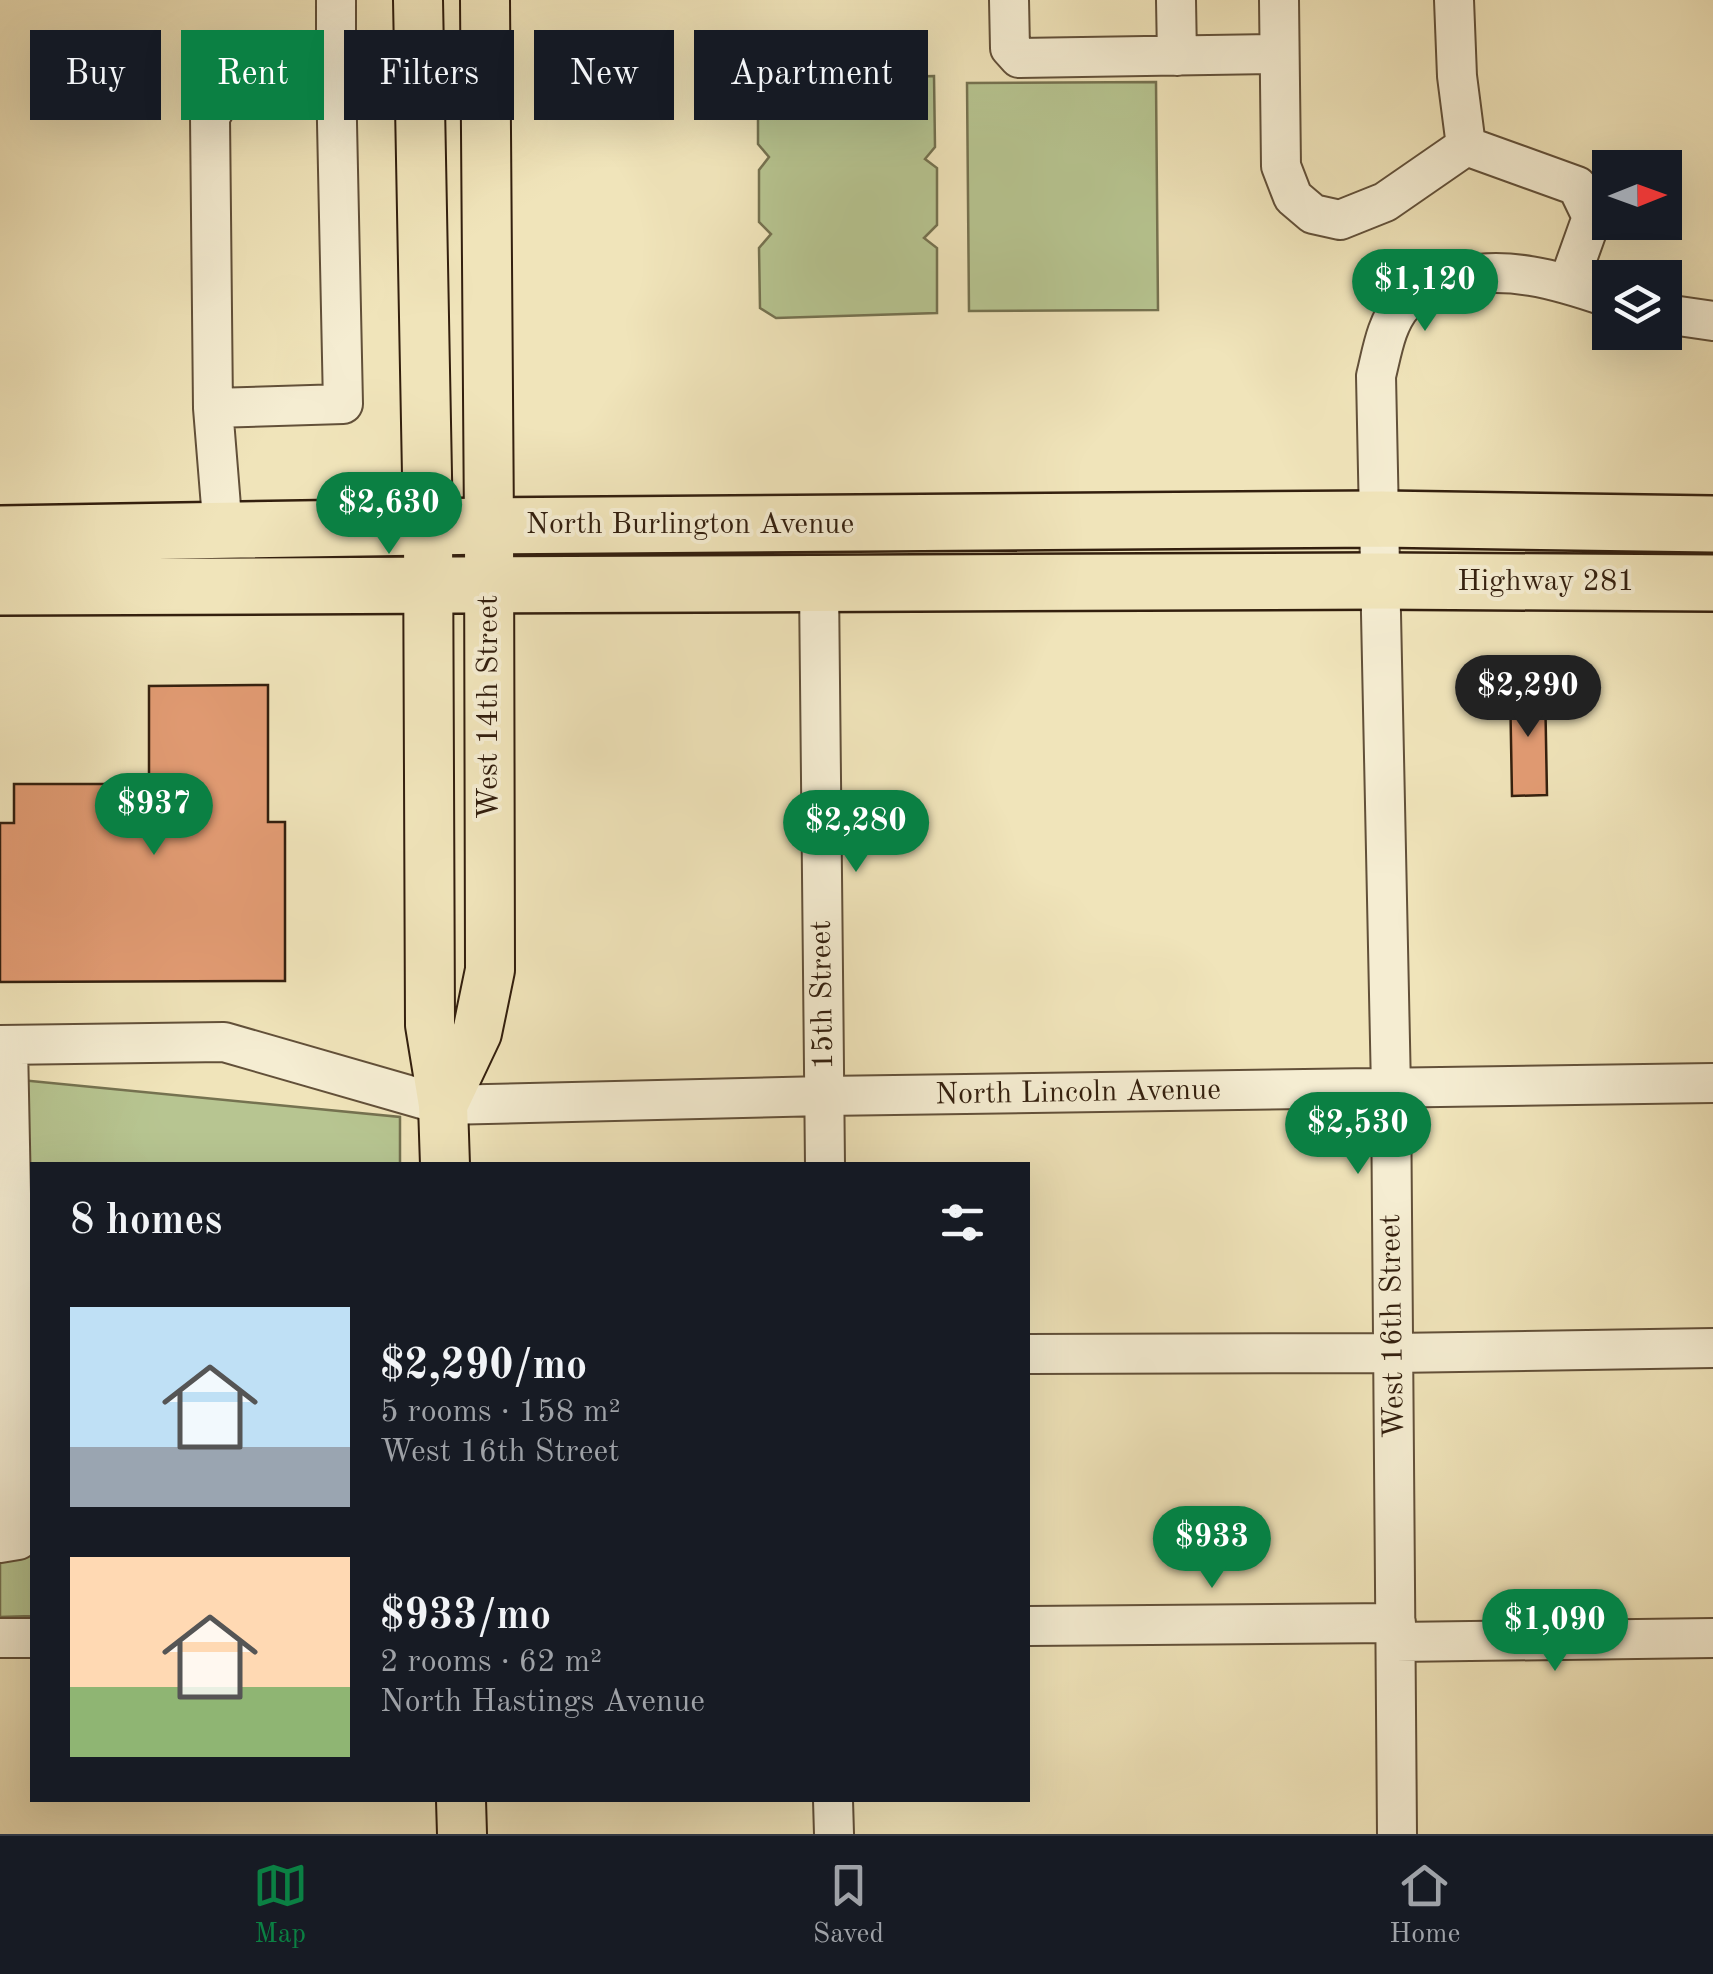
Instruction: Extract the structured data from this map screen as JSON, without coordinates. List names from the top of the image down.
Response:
{
  "streets": {
    "highway": ["North Burlington Avenue", "Highway 281"],
    "main road": ["West 14th Street"],
    "street": ["15th Street", "North Lincoln Avenue", "West 16th Street"]
  },
  "crossings": [
    ["North Burlington Avenue", "Highway 281"],
    ["North Burlington Avenue", "West 14th Street"],
    ["North Burlington Avenue", "15th Street"],
    ["North Burlington Avenue", "West 16th Street"],
    ["Highway 281", "West 16th Street"],
    ["West 14th Street", "North Lincoln Avenue"],
    ["15th Street", "North Lincoln Avenue"],
    ["North Lincoln Avenue", "West 16th Street"]
  ],
  "north": "right",
  "page": {
    "chip": [
      "Buy",
      "Rent",
      "Filters",
      "New",
      "Apartment"
    ],
    "price": [
      "$1,120",
      "$2,630",
      "$2,290",
      "$937",
      "$2,280",
      "$2,530",
      "$933",
      "$1,090"
    ],
    "heading": "8 homes",
    "list": [
      {
        "name": "$2,290/mo",
        "note": "5 rooms · 158 m² · West 16th Street"
      },
      {
        "name": "$933/mo",
        "note": "2 rooms · 62 m² · North Hastings Avenue"
      }
    ],
    "tabs": ["Map", "Saved", "Home"]
  }
}
